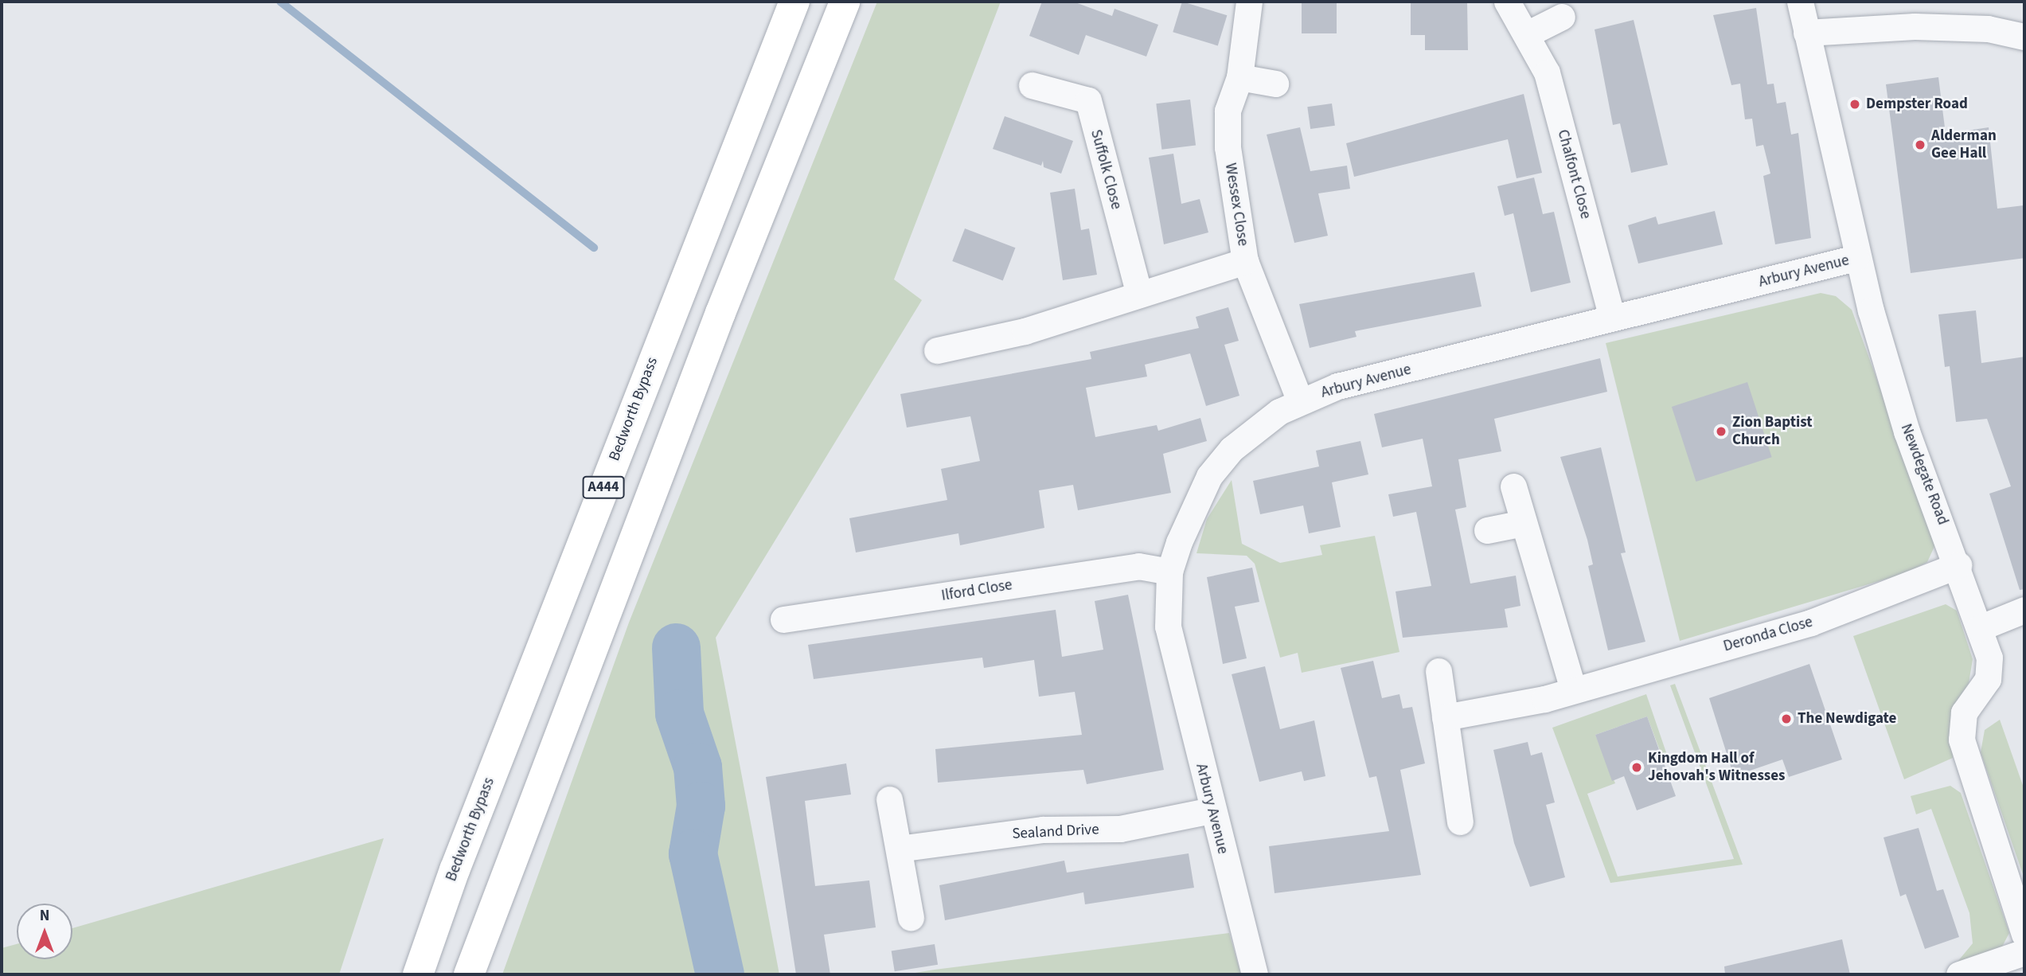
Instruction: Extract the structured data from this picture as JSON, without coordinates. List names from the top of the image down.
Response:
{
  "streets": {
    "highway": ["Bedworth Bypass", "A444"],
    "street": [
      "Suffolk Close",
      "Chalfont Close",
      "Wessex Close",
      "Arbury Avenue",
      "Newdegate Road",
      "Ilford Close",
      "Deronda Close",
      "Sealand Drive"
    ]
  },
  "crossings": [
    ["Chalfont Close", "Arbury Avenue"],
    ["Wessex Close", "Arbury Avenue"],
    ["Arbury Avenue", "Newdegate Road"],
    ["Arbury Avenue", "Ilford Close"],
    ["Arbury Avenue", "Sealand Drive"],
    ["Newdegate Road", "Deronda Close"]
  ],
  "places": [
    "Dempster Road",
    "Alderman Gee Hall",
    "Zion Baptist Church",
    "The Newdigate",
    "Kingdom Hall of Jehovah's Witnesses"
  ],
  "north": "top"
}
